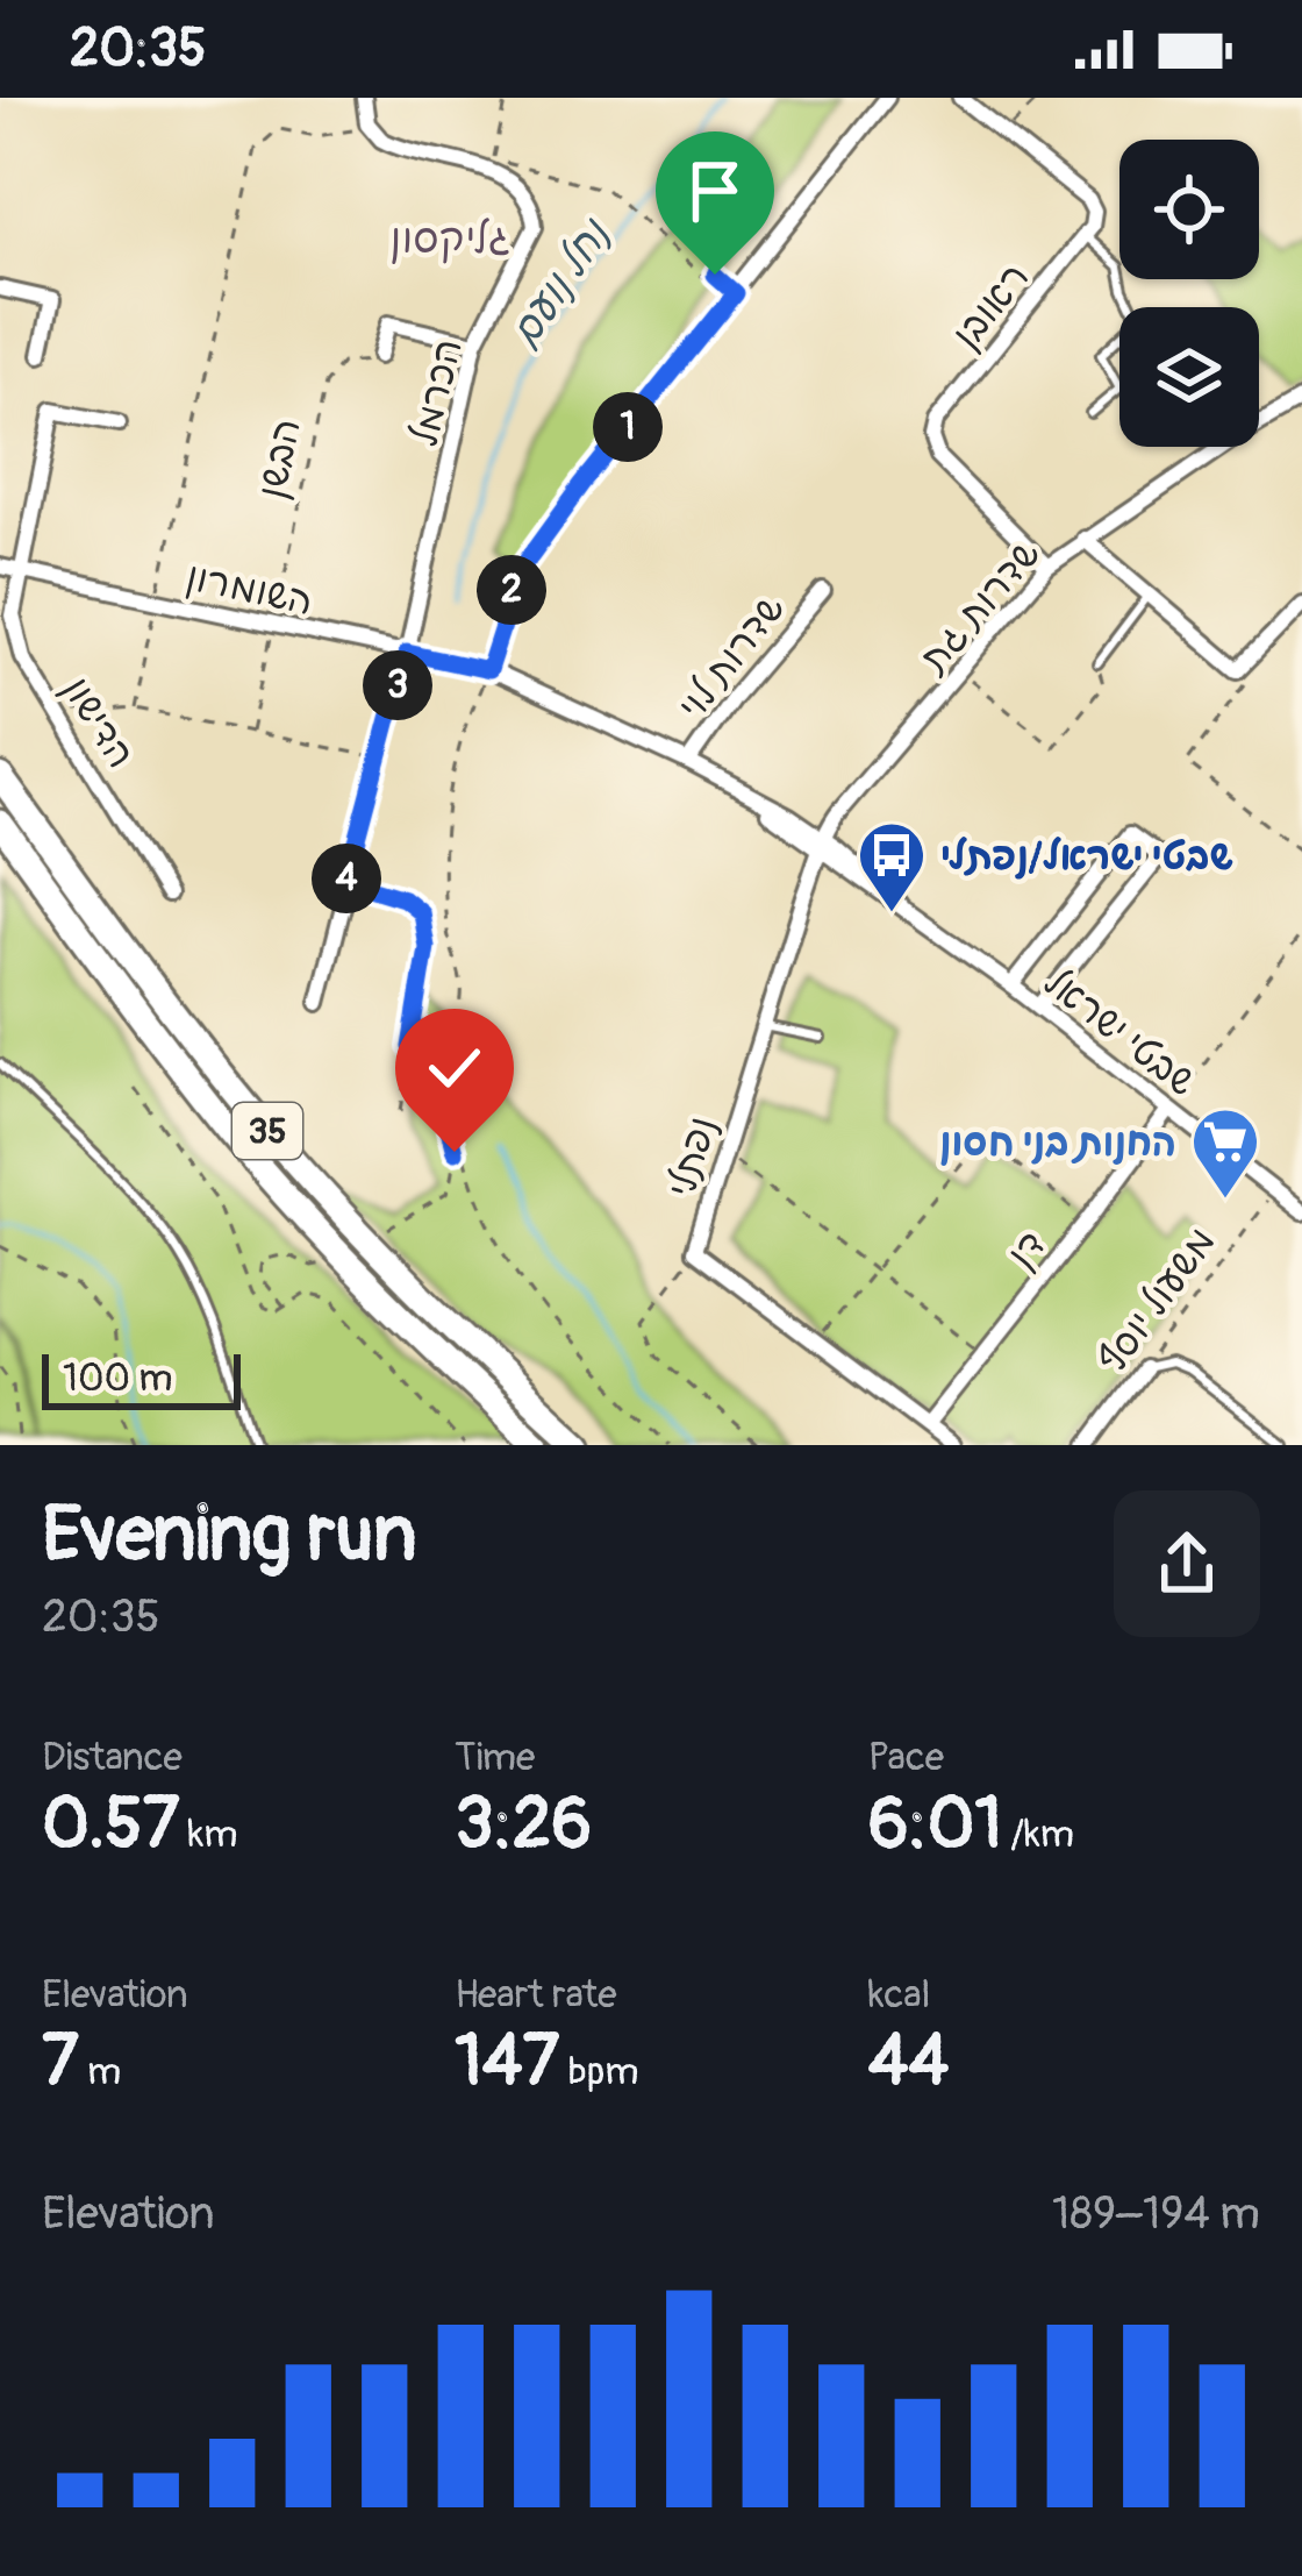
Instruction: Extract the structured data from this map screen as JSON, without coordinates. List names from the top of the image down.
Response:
{
  "streets": {
    "highway": ["35"],
    "street": [
      "ראובן",
      "הכרמל",
      "השומרון",
      "שדרות גת",
      "שדרות לוי",
      "הדישון",
      "שבטי ישראל",
      "נפתלי",
      "דן",
      "משעול יוסף"
    ],
    "path": ["הבשן"]
  },
  "crossings": [
    ["ראובן", "שדרות גת"],
    ["הכרמל", "השומרון"],
    ["הבשן", "השומרון"],
    ["השומרון", "הדישון"],
    ["השומרון", "שבטי ישראל"],
    ["שדרות גת", "שבטי ישראל"],
    ["שדרות גת", "נפתלי"],
    ["שדרות לוי", "שבטי ישראל"],
    ["שבטי ישראל", "נפתלי"],
    ["שבטי ישראל", "דן"],
    ["שבטי ישראל", "משעול יוסף"],
    ["נפתלי", "דן"]
  ],
  "districts": ["גליקסון"],
  "water": ["נחל נועם"],
  "places": {
    "bus stop": ["שבטי ישראל/נפתלי"],
    "supermarket": ["החנות בני חסון"]
  },
  "scale_bar": "100 m",
  "page": {
    "status": "20:35",
    "pins": [
      "1",
      "2",
      "3",
      "4"
    ],
    "scale": "100 m",
    "heading": ["Evening run", "20:35"],
    "stats": [
      ["Distance", "0.57 km"],
      ["Time", "3:26"],
      ["Pace", "6:01 /km"],
      ["Elevation", "7 m"],
      ["Heart rate", "147 bpm"],
      ["kcal", "44"]
    ],
    "chart": ["Elevation", "189–194 m"]
  }
}
